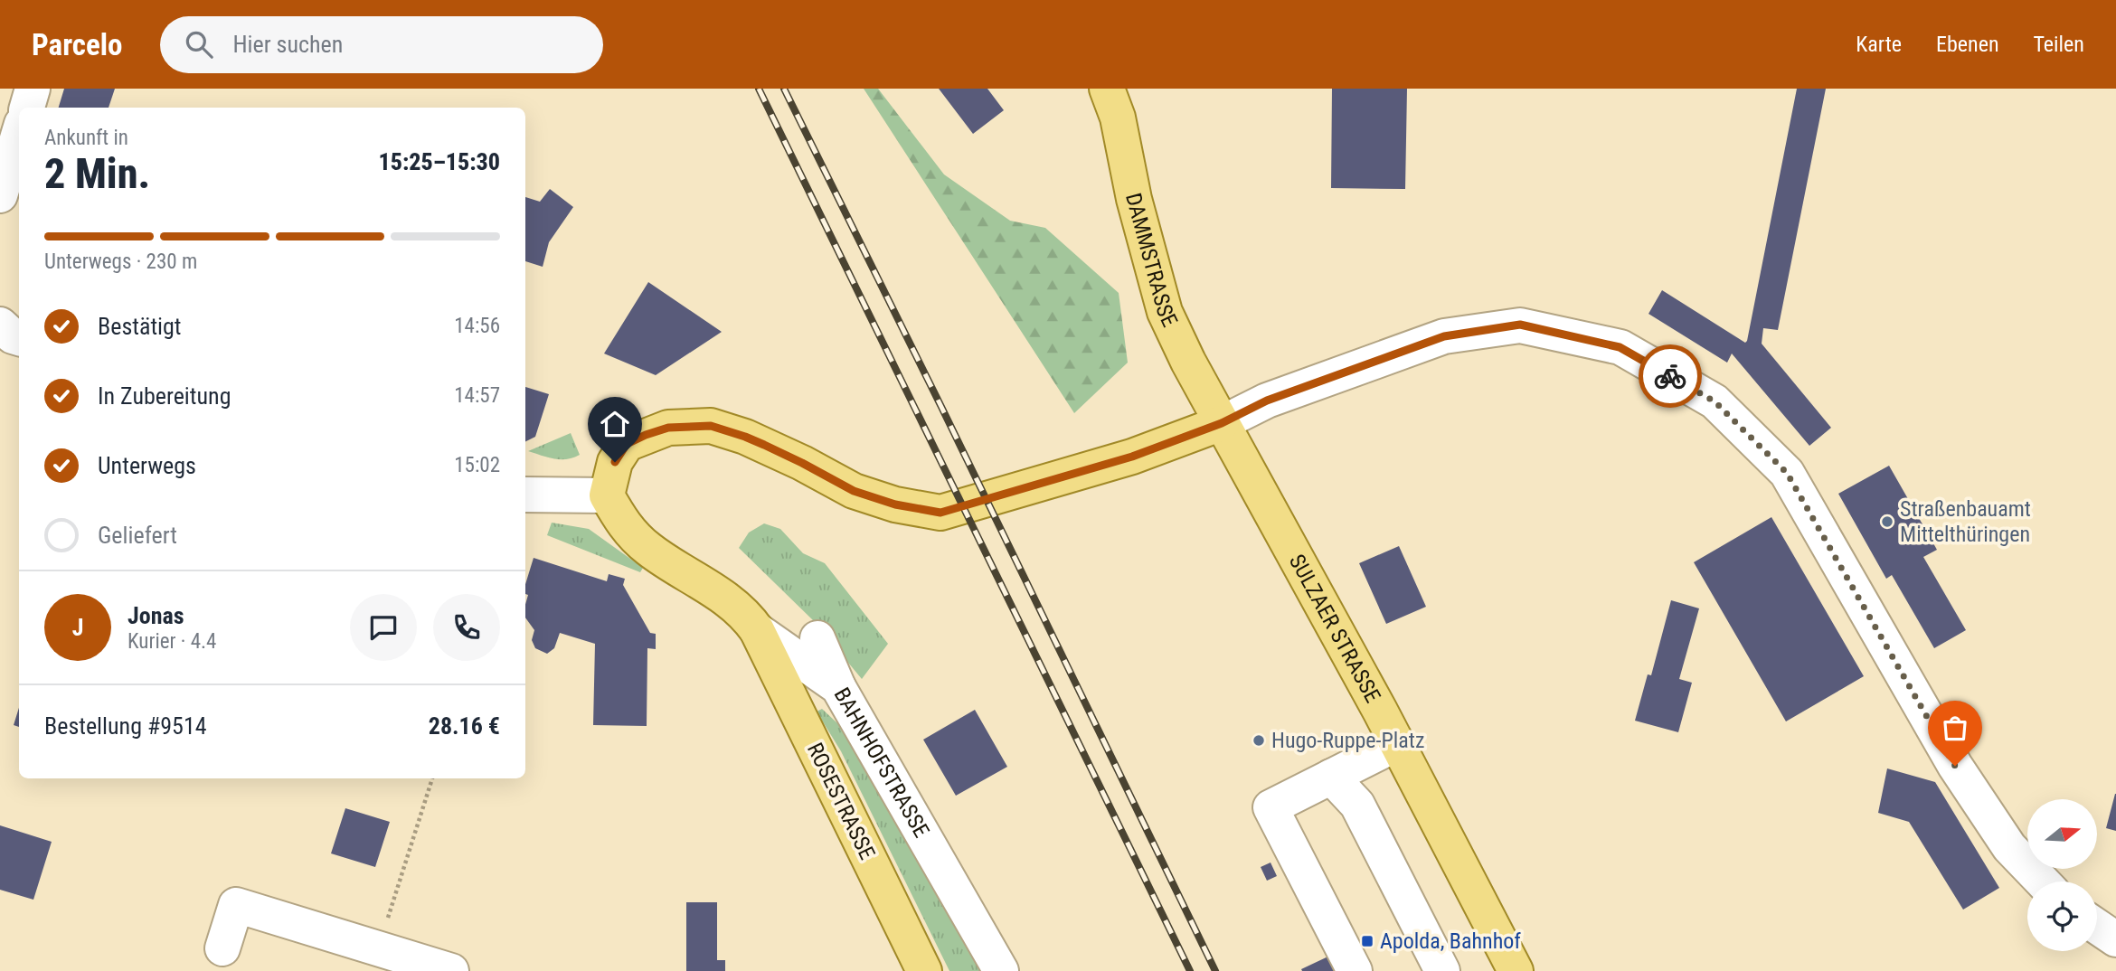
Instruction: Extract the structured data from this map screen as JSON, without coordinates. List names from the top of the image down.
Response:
{
  "streets": {
    "main road": [
      "DAMMSTRASSE",
      "SULZAER STRASSE",
      "BAHNHOFSTRASSE",
      "ROSESTRASSE"
    ]
  },
  "crossings": [
    ["DAMMSTRASSE", "SULZAER STRASSE"],
    ["BAHNHOFSTRASSE", "ROSESTRASSE"]
  ],
  "places": {
    "other": ["Straßenbauamt Mittelthüringen", "Hugo-Ruppe-Platz"],
    "transit": ["Apolda, Bahnhof"]
  },
  "north": "right",
  "page": {
    "header": "Parcelo",
    "search": "Hier suchen",
    "nav": ["Karte", "Ebenen", "Teilen"],
    "heading": ["2 Min.", "Ankunft in", "15:25–15:30"],
    "panel": [
      "Jonas",
      "Kurier · 4.4",
      "Bestellung #9514",
      "28.16 €"
    ],
    "bar": "Unterwegs · 230 m",
    "list": [
      ["Bestätigt", "14:56"],
      ["In Zubereitung", "14:57"],
      ["Unterwegs", "15:02"],
      "Geliefert"
    ],
    "round": "J"
  }
}
